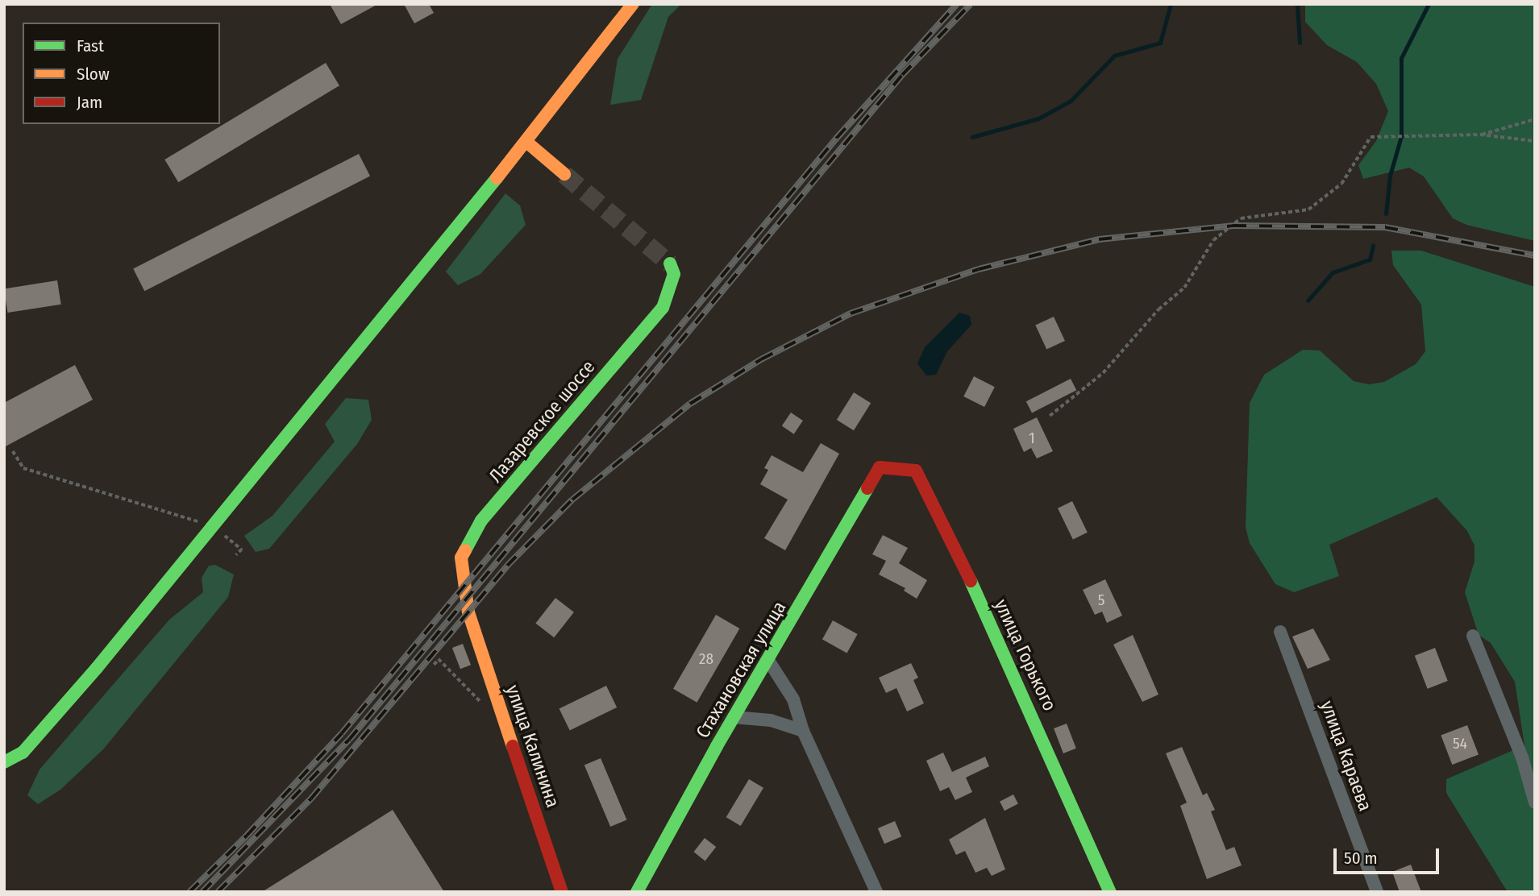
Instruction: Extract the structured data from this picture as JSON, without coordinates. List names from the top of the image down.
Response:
{
  "streets": {
    "street": [
      "Лазаревское шоссе",
      "улица Горького",
      "Стахановская улица",
      "улица Калинина",
      "улица Караева"
    ]
  },
  "crossings": [
    ["Лазаревское шоссе", "улица Калинина"],
    ["улица Горького", "Стахановская улица"]
  ],
  "house_numbers": [
    "1",
    "5",
    "28",
    "54"
  ],
  "legend": ["Fast", "Slow", "Jam"],
  "scale_bar": "50 m"
}
